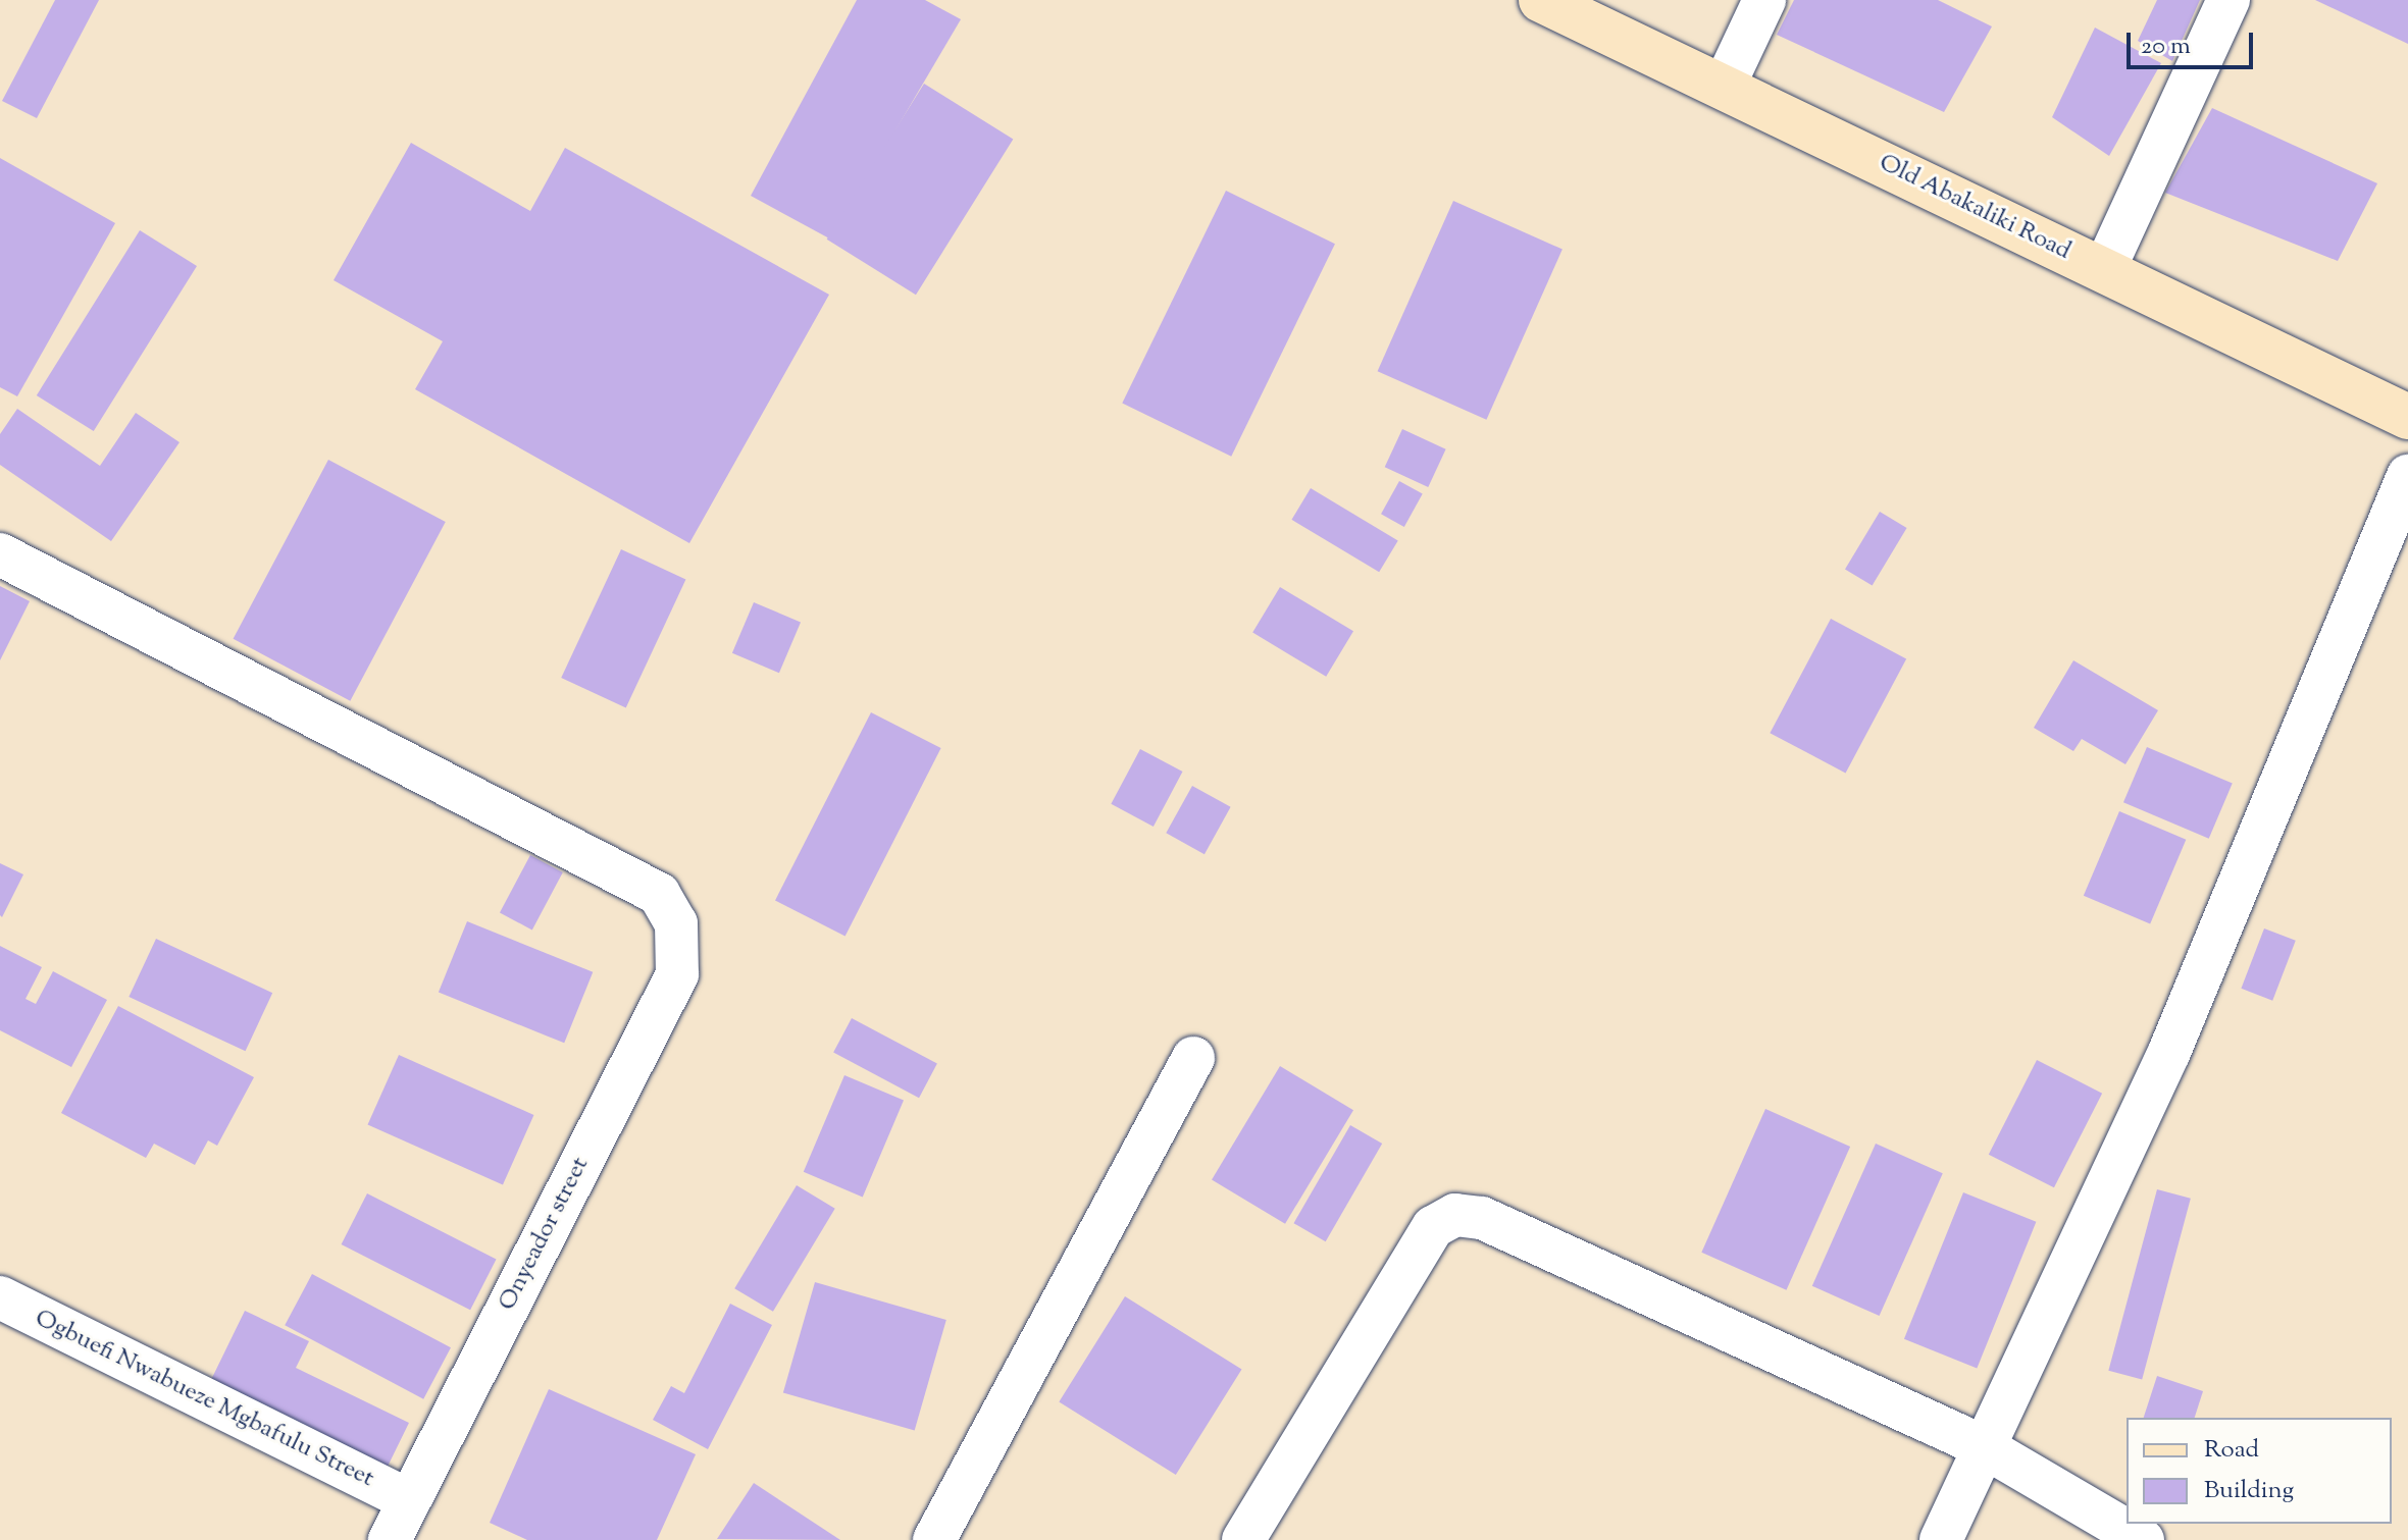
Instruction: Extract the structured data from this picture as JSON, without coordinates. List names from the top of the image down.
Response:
{
  "streets": {
    "main road": ["Old Abakaliki Road"],
    "street": ["Onyeador street", "Ogbuefi Nwabueze Mgbafulu Street"]
  },
  "crossings": [
    ["Onyeador street", "Ogbuefi Nwabueze Mgbafulu Street"]
  ],
  "legend": ["Road", "Building"],
  "scale_bar": "20 m"
}
